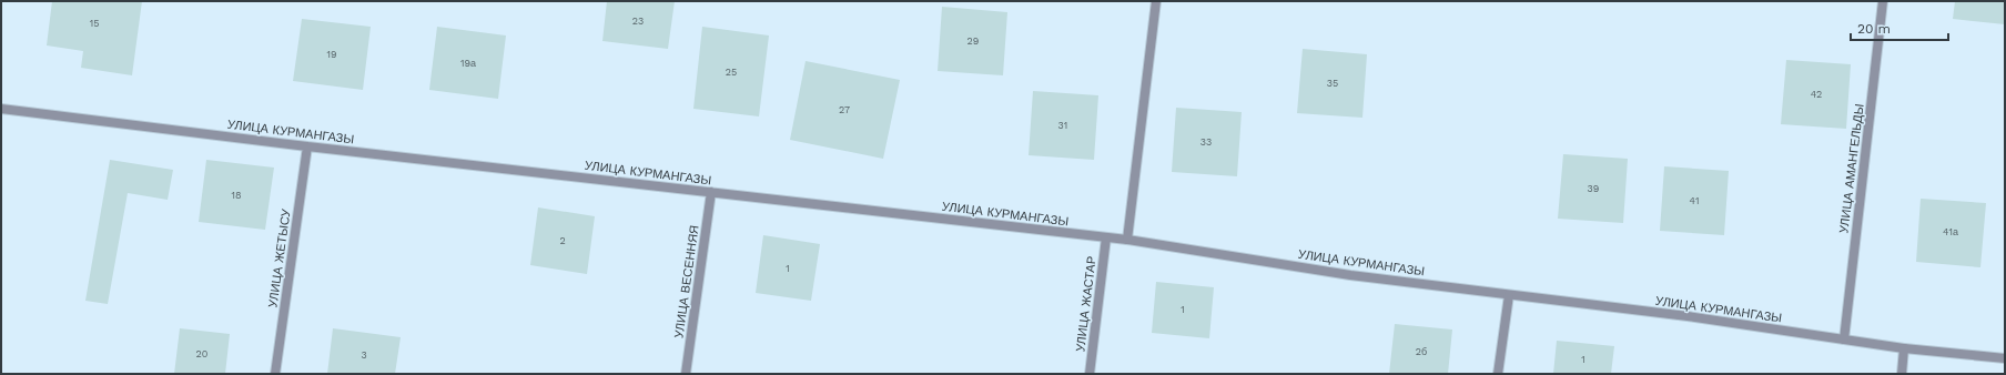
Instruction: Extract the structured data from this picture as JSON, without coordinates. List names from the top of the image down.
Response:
{
  "streets": {
    "street": [
      "УЛИЦА КУРМАНГАЗЫ",
      "УЛИЦА АМАНГЕЛЬДЫ",
      "УЛИЦА ЖЕТЫСУ",
      "УЛИЦА ВЕСЕННЯЯ",
      "УЛИЦА ЖАСТАР"
    ]
  },
  "crossings": [
    ["УЛИЦА КУРМАНГАЗЫ", "УЛИЦА АМАНГЕЛЬДЫ"],
    ["УЛИЦА КУРМАНГАЗЫ", "УЛИЦА ЖЕТЫСУ"],
    ["УЛИЦА КУРМАНГАЗЫ", "УЛИЦА ВЕСЕННЯЯ"],
    ["УЛИЦА КУРМАНГАЗЫ", "УЛИЦА ЖАСТАР"]
  ],
  "house_numbers": [
    "23",
    "15",
    "29",
    "19",
    "19а",
    "25",
    "35",
    "42",
    "27",
    "31",
    "33",
    "39",
    "18",
    "41",
    "41а",
    "2",
    "1",
    "1",
    "2б",
    "20",
    "3",
    "1"
  ],
  "scale_bar": "20 m"
}
